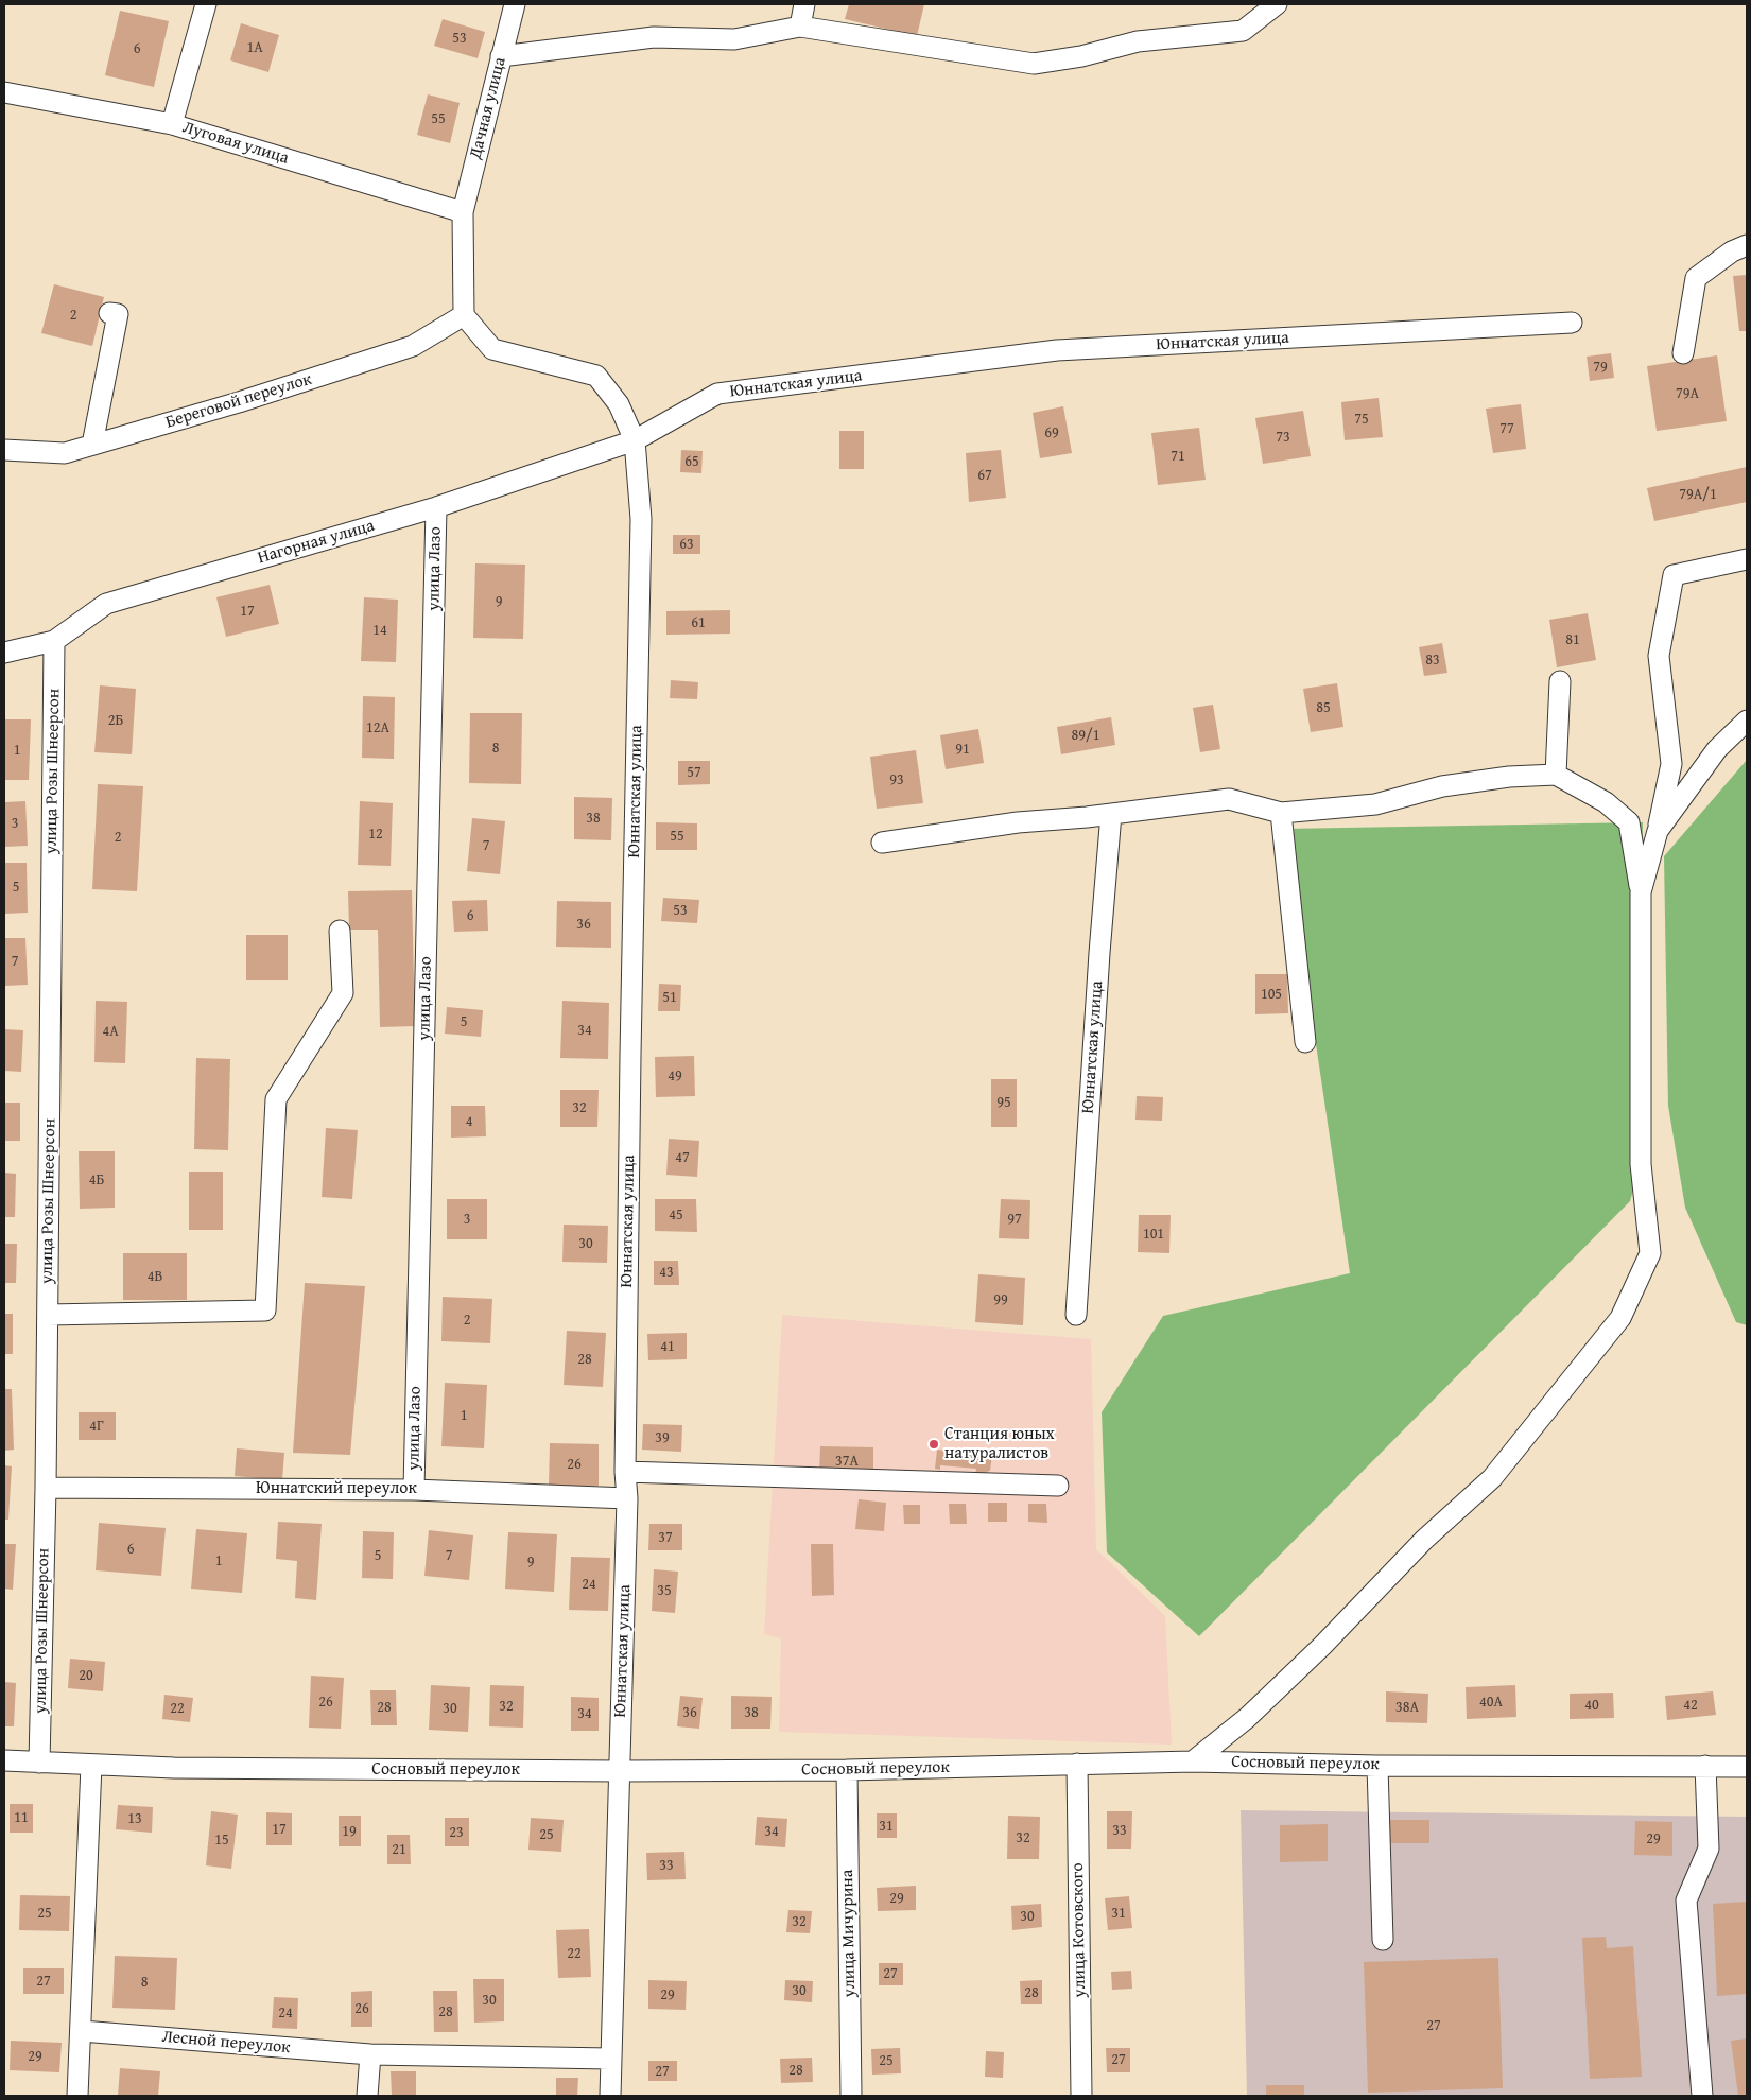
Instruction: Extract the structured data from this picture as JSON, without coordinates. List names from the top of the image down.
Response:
{
  "streets": {
    "street": [
      "Дачная улица",
      "Луговая улица",
      "Юннатская улица",
      "Береговой переулок",
      "Нагорная улица",
      "улица Лазо",
      "улица Розы Шнеерсон",
      "Юннатский переулок",
      "Сосновый переулок",
      "улица Котовского",
      "улица Мичурина",
      "Лесной переулок"
    ]
  },
  "crossings": [
    ["Дачная улица", "Луговая улица"],
    ["Дачная улица", "Береговой переулок"],
    ["Юннатская улица", "Нагорная улица"],
    ["Юннатская улица", "Юннатский переулок"],
    ["Юннатская улица", "Сосновый переулок"],
    ["Юннатская улица", "Лесной переулок"],
    ["Нагорная улица", "улица Лазо"],
    ["Нагорная улица", "улица Розы Шнеерсон"],
    ["улица Лазо", "Юннатский переулок"],
    ["улица Розы Шнеерсон", "Юннатский переулок"],
    ["улица Розы Шнеерсон", "Сосновый переулок"],
    ["Сосновый переулок", "улица Котовского"],
    ["Сосновый переулок", "улица Мичурина"]
  ],
  "places": ["Станция юных натуралистов"],
  "house_numbers": [
    "53",
    "1А",
    "6",
    "55",
    "2",
    "79",
    "79А",
    "75",
    "77",
    "69",
    "73",
    "71",
    "65",
    "67",
    "79А/1",
    "63",
    "9",
    "17",
    "61",
    "14",
    "81",
    "83",
    "85",
    "2Б",
    "12А",
    "89/1",
    "8",
    "91",
    "1",
    "57",
    "93",
    "38",
    "3",
    "12",
    "55",
    "2",
    "7",
    "5",
    "53",
    "6",
    "36",
    "7",
    "105",
    "51",
    "5",
    "34",
    "4А",
    "49",
    "95",
    "32",
    "4",
    "47",
    "4Б",
    "45",
    "3",
    "97",
    "101",
    "30",
    "43",
    "4В",
    "99",
    "2",
    "41",
    "28",
    "1",
    "4Г",
    "39",
    "37А",
    "26",
    "37",
    "6",
    "5",
    "7",
    "1",
    "9",
    "24",
    "35",
    "20",
    "26",
    "40А",
    "40",
    "42",
    "32",
    "28",
    "38А",
    "22",
    "30",
    "36",
    "38",
    "34",
    "11",
    "13",
    "31",
    "17",
    "33",
    "19",
    "34",
    "23",
    "25",
    "32",
    "29",
    "15",
    "21",
    "33",
    "29",
    "25",
    "31",
    "30",
    "32",
    "22",
    "27",
    "27",
    "8",
    "30",
    "28",
    "29",
    "30",
    "26",
    "28",
    "24",
    "27",
    "29",
    "27",
    "25",
    "28",
    "27"
  ]
}
